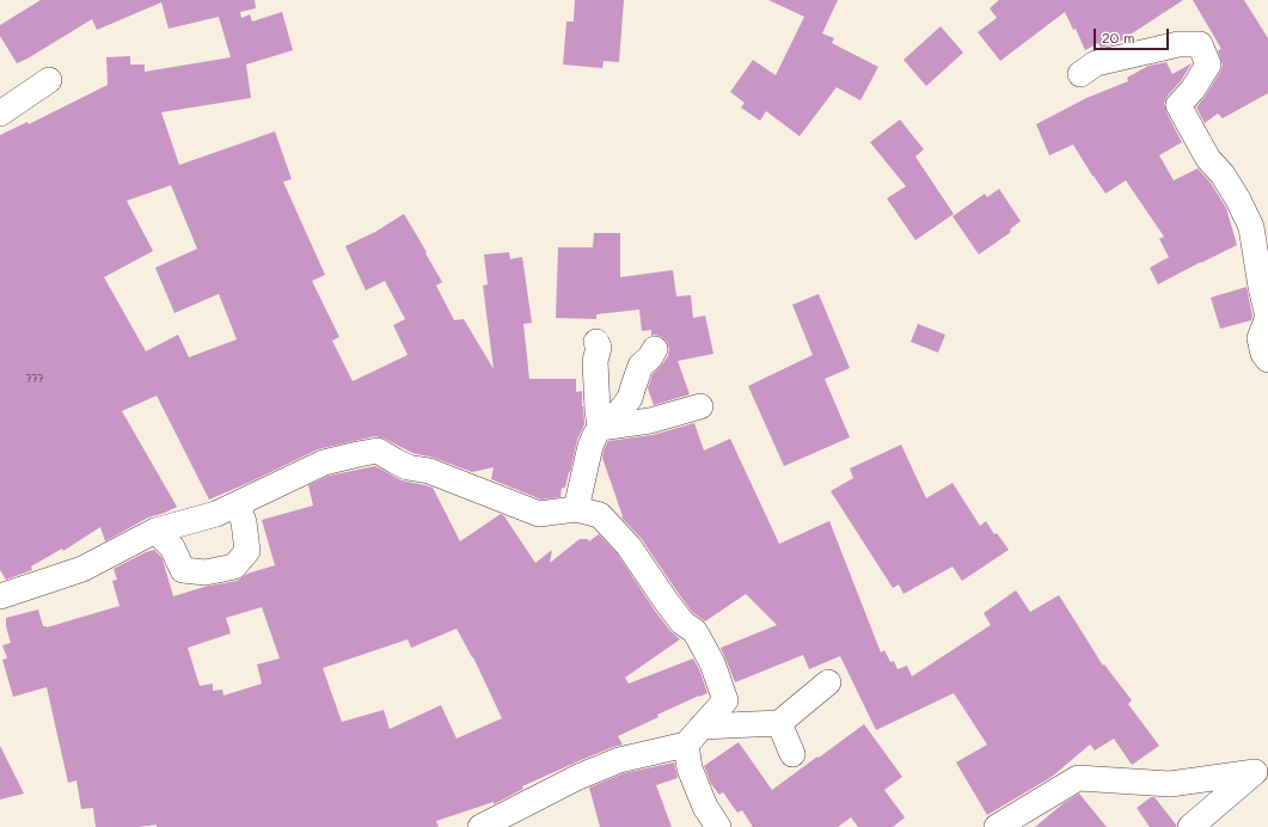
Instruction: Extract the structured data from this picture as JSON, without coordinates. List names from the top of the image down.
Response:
{
  "house_numbers": ["777"],
  "scale_bar": "20 m"
}
